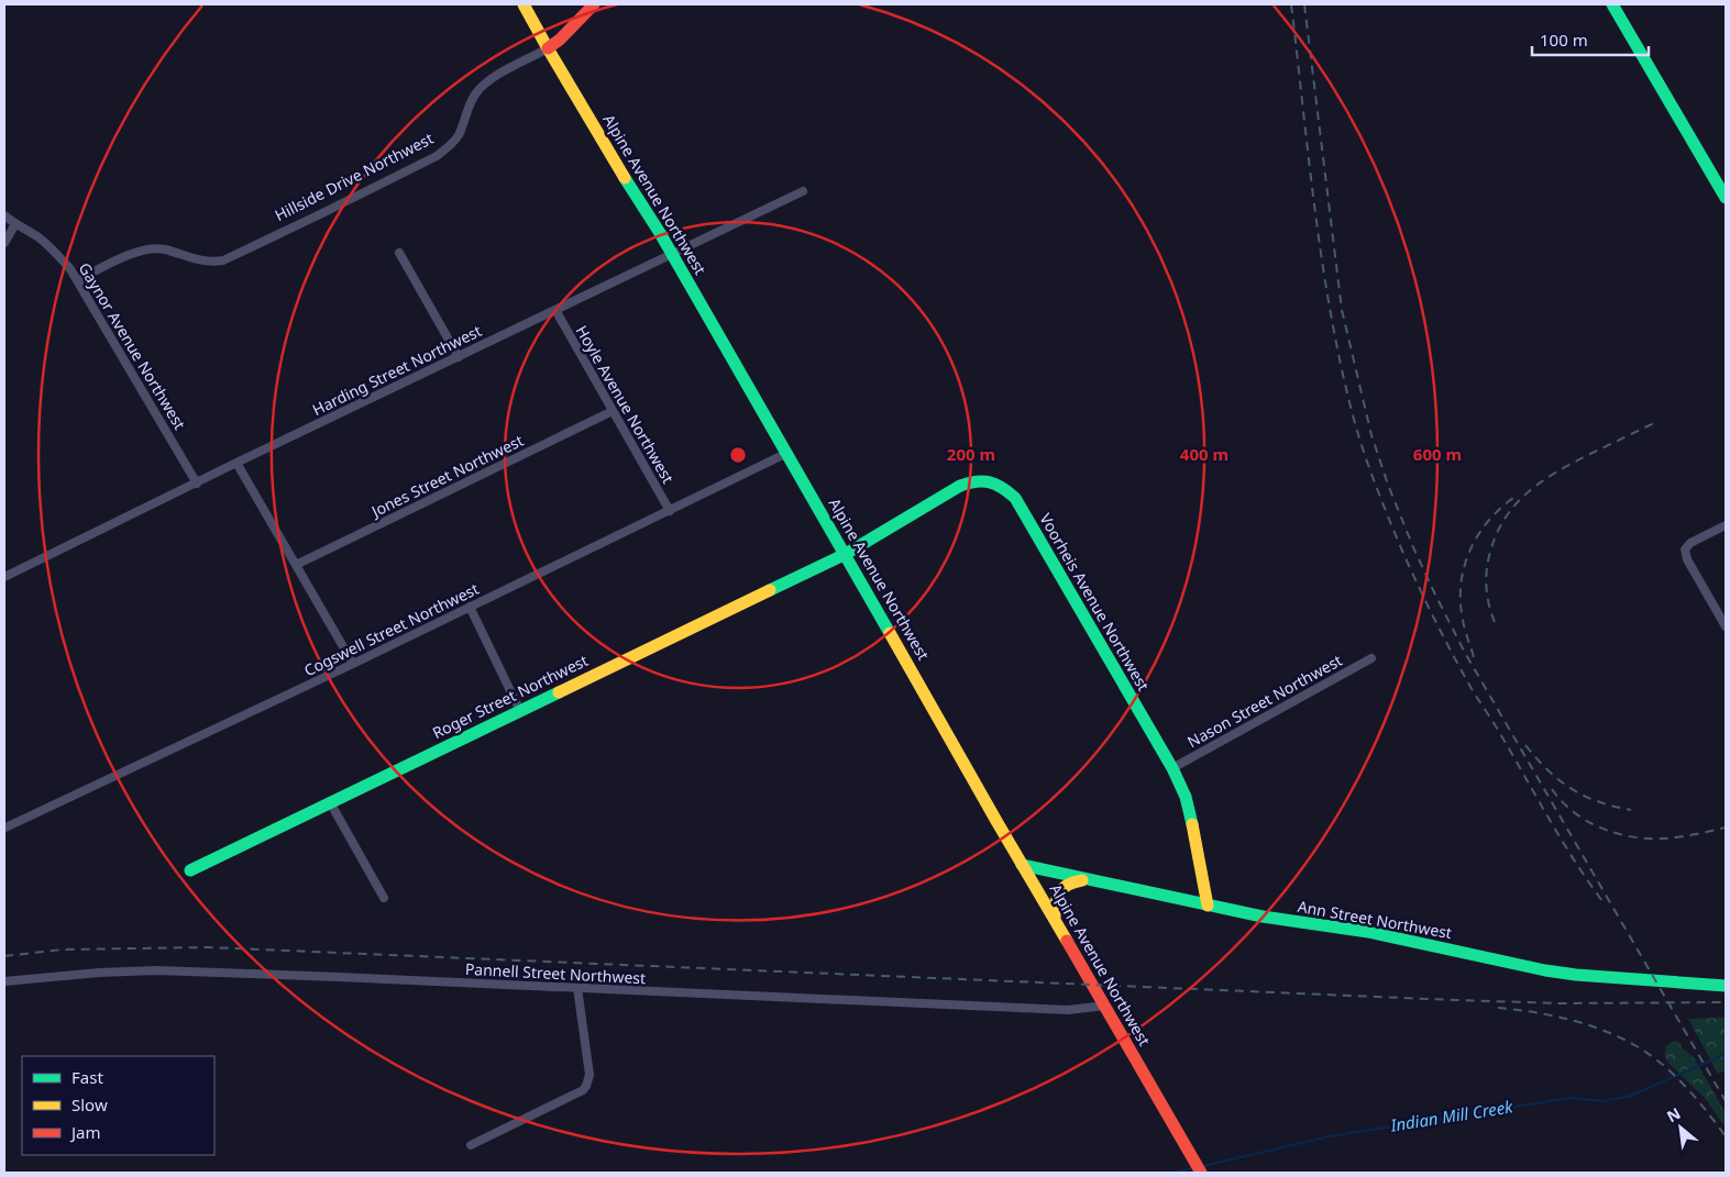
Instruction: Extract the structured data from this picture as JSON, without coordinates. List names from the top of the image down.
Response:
{
  "streets": {
    "main road": [
      "Hillside Drive Northwest",
      "Alpine Avenue Northwest",
      "Voorheis Avenue Northwest",
      "Roger Street Northwest",
      "Ann Street Northwest"
    ],
    "street": [
      "Gaynor Avenue Northwest",
      "Harding Street Northwest",
      "Hoyle Avenue Northwest",
      "Jones Street Northwest",
      "Cogswell Street Northwest",
      "Nason Street Northwest",
      "Pannell Street Northwest"
    ]
  },
  "crossings": [
    ["Hillside Drive Northwest", "Alpine Avenue Northwest"],
    ["Hillside Drive Northwest", "Gaynor Avenue Northwest"],
    ["Alpine Avenue Northwest", "Harding Street Northwest"],
    ["Alpine Avenue Northwest", "Voorheis Avenue Northwest"],
    ["Alpine Avenue Northwest", "Cogswell Street Northwest"],
    ["Alpine Avenue Northwest", "Roger Street Northwest"],
    ["Alpine Avenue Northwest", "Ann Street Northwest"],
    ["Alpine Avenue Northwest", "Pannell Street Northwest"],
    ["Gaynor Avenue Northwest", "Harding Street Northwest"],
    ["Harding Street Northwest", "Hoyle Avenue Northwest"],
    ["Hoyle Avenue Northwest", "Jones Street Northwest"],
    ["Hoyle Avenue Northwest", "Cogswell Street Northwest"],
    ["Voorheis Avenue Northwest", "Roger Street Northwest"],
    ["Voorheis Avenue Northwest", "Nason Street Northwest"],
    ["Voorheis Avenue Northwest", "Ann Street Northwest"]
  ],
  "water": ["Indian Mill Creek"],
  "legend": ["Fast", "Slow", "Jam"],
  "scale_bar": "100 m",
  "north": "top left",
  "rings": ["200 m", "400 m", "600 m"]
}
